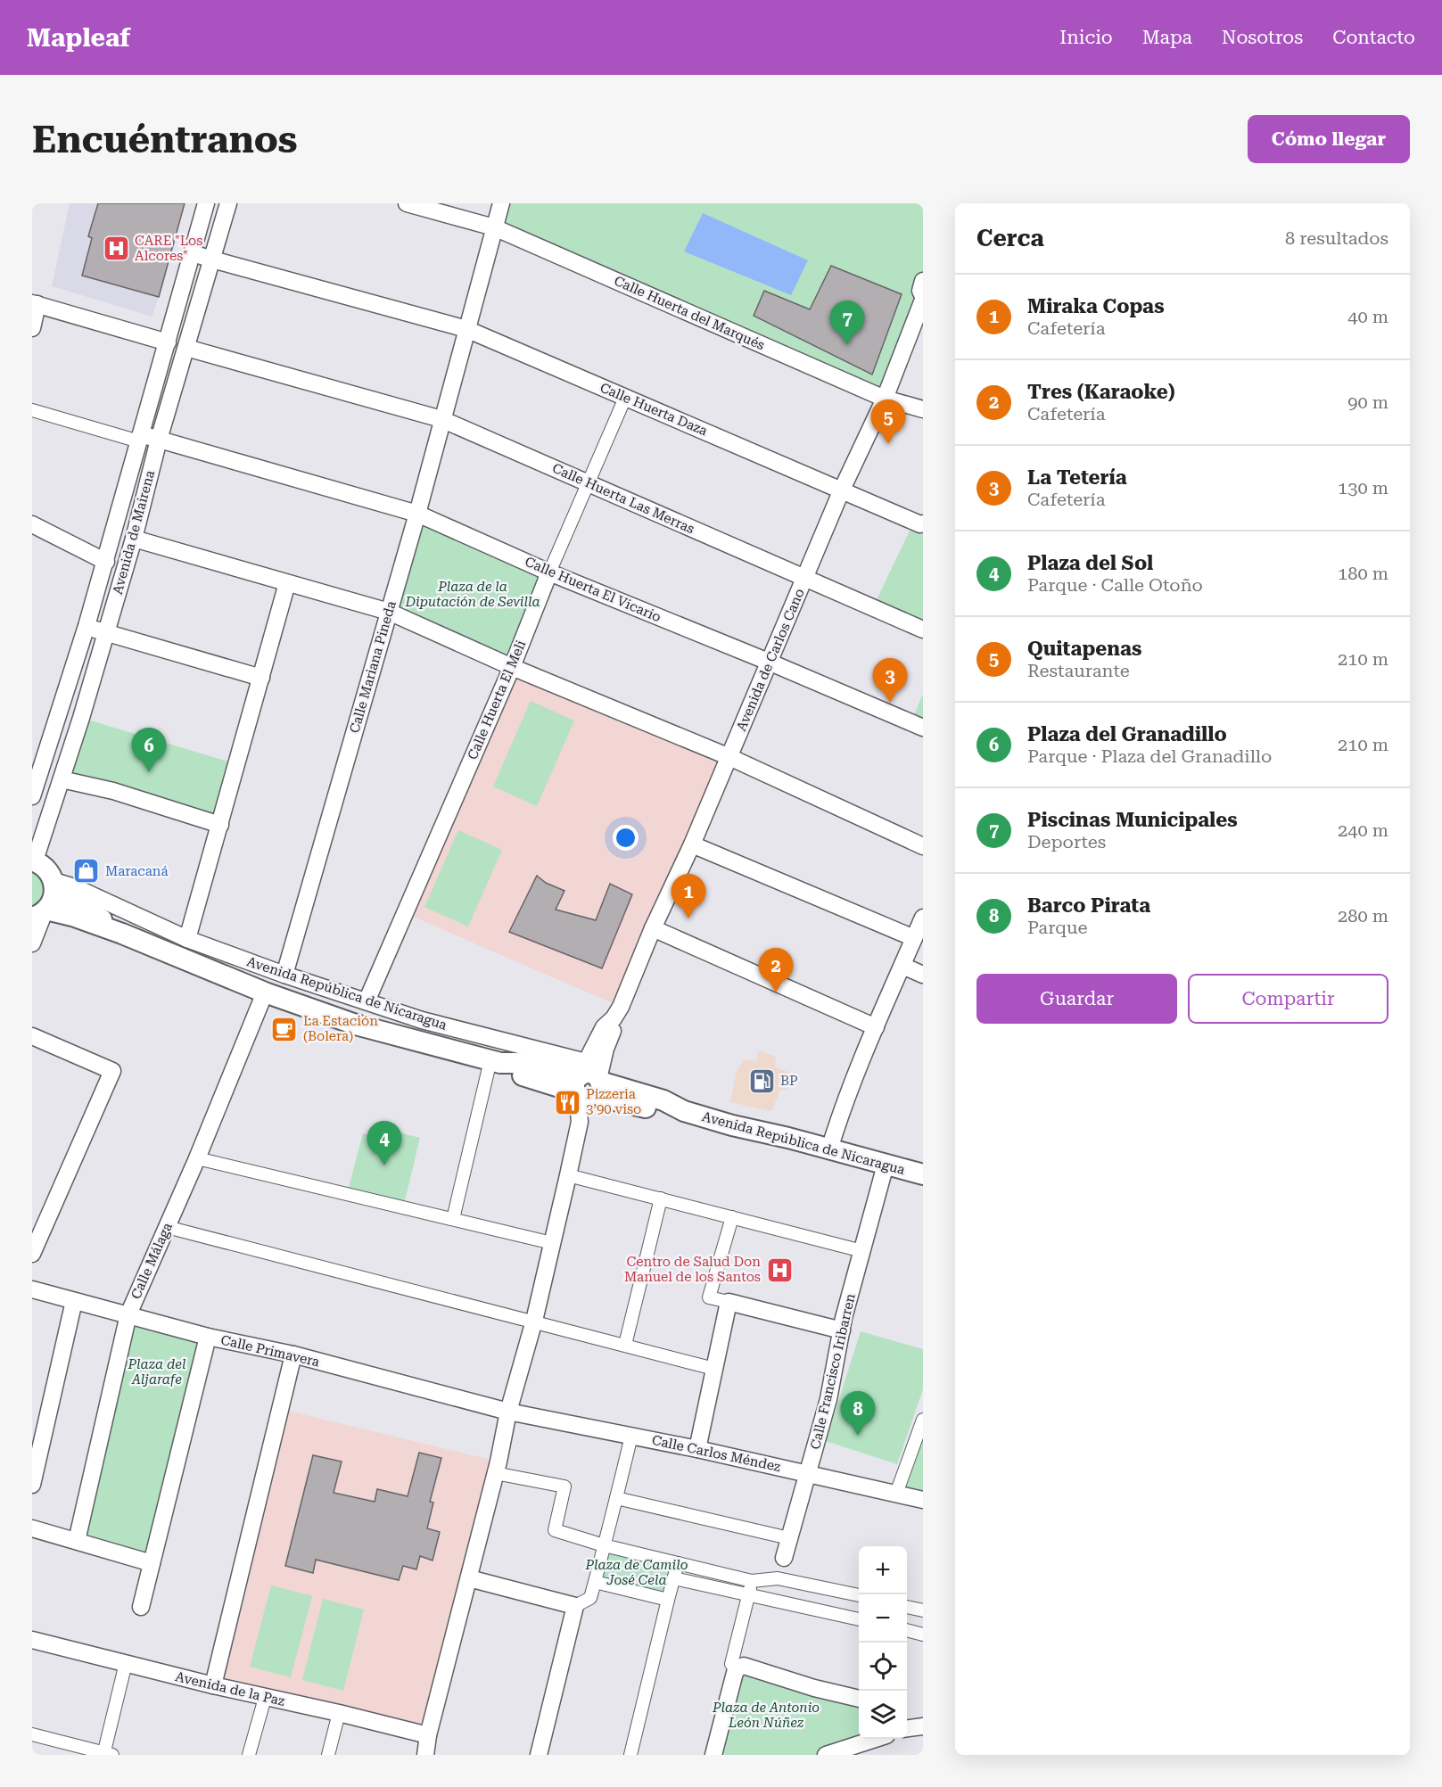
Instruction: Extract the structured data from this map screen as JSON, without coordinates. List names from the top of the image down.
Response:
{
  "streets": {
    "street": [
      "Calle Huerta del Marqués",
      "Calle Huerta Daza",
      "Calle Huerta Las Merras",
      "Avenida de Mairena",
      "Calle Huerta El Vicario",
      "Avenida de Carlos Cano",
      "Calle Mariana Pineda",
      "Calle Huerta El Meli",
      "Avenida República de Nicaragua",
      "Calle Málaga",
      "Calle Primavera",
      "Calle Francisco Iribarren",
      "Calle Carlos Méndez",
      "Avenida de la Paz"
    ]
  },
  "crossings": [
    ["Calle Huerta del Marqués", "Avenida de Carlos Cano"],
    ["Calle Huerta del Marqués", "Calle Mariana Pineda"],
    ["Calle Huerta Daza", "Avenida de Mairena"],
    ["Calle Huerta Daza", "Avenida de Carlos Cano"],
    ["Calle Huerta Daza", "Calle Mariana Pineda"],
    ["Calle Huerta Daza", "Calle Huerta El Meli"],
    ["Calle Huerta Las Merras", "Avenida de Mairena"],
    ["Calle Huerta Las Merras", "Avenida de Carlos Cano"],
    ["Calle Huerta Las Merras", "Calle Mariana Pineda"],
    ["Calle Huerta Las Merras", "Calle Huerta El Meli"],
    ["Avenida de Mairena", "Calle Huerta El Vicario"],
    ["Calle Huerta El Vicario", "Avenida de Carlos Cano"],
    ["Calle Huerta El Vicario", "Calle Mariana Pineda"],
    ["Calle Huerta El Vicario", "Calle Huerta El Meli"],
    ["Avenida de Carlos Cano", "Avenida República de Nicaragua"],
    ["Avenida de Carlos Cano", "Calle Primavera"],
    ["Avenida de Carlos Cano", "Calle Carlos Méndez"],
    ["Avenida de Carlos Cano", "Avenida de la Paz"],
    ["Calle Mariana Pineda", "Avenida República de Nicaragua"],
    ["Calle Huerta El Meli", "Avenida República de Nicaragua"],
    ["Avenida República de Nicaragua", "Calle Málaga"],
    ["Avenida República de Nicaragua", "Calle Francisco Iribarren"],
    ["Calle Málaga", "Calle Primavera"],
    ["Calle Primavera", "Calle Carlos Méndez"],
    ["Calle Francisco Iribarren", "Calle Carlos Méndez"]
  ],
  "parks": [
    "Plaza de la Diputación de Sevilla",
    "Plaza del Aljarafe",
    "Plaza de Camilo José Cela",
    "Plaza de Antonio León Núñez"
  ],
  "places": {
    "hospital": ["CARE \"Los Alcores\"", "Centro de Salud Don Manuel de los Santos"],
    "shop": ["Maracaná"],
    "cafe": ["La Estación (Bolera)"],
    "fuel station": ["BP"],
    "restaurant": ["Pizzeria 3’90 viso"]
  },
  "page": {
    "header": "Mapleaf",
    "nav": [
      "Inicio",
      "Mapa",
      "Nosotros",
      "Contacto"
    ],
    "buttons": [
      "Cómo llegar",
      ["Guardar", "Compartir"]
    ],
    "title": "Encuéntranos",
    "heading": ["Cerca", "8 resultados"],
    "list": [
      {
        "mark": "1",
        "name": "Miraka Copas",
        "note": "Cafetería",
        "value": "40 m"
      },
      {
        "mark": "2",
        "name": "Tres (Karaoke)",
        "note": "Cafetería",
        "value": "90 m"
      },
      {
        "mark": "3",
        "name": "La Tetería",
        "note": "Cafetería",
        "value": "130 m"
      },
      {
        "mark": "4",
        "name": "Plaza del Sol",
        "note": "Parque · Calle Otoño",
        "value": "180 m"
      },
      {
        "mark": "5",
        "name": "Quitapenas",
        "note": "Restaurante",
        "value": "210 m"
      },
      {
        "mark": "6",
        "name": "Plaza del Granadillo",
        "note": "Parque · Plaza del Granadillo",
        "value": "210 m"
      },
      {
        "mark": "7",
        "name": "Piscinas Municipales",
        "note": "Deportes",
        "value": "240 m"
      },
      {
        "mark": "8",
        "name": "Barco Pirata",
        "note": "Parque",
        "value": "280 m"
      }
    ],
    "pins": [
      "7",
      "5",
      "3",
      "6",
      "1",
      "2",
      "4",
      "8"
    ],
    "map_buttons": ["+", "−"]
  }
}
